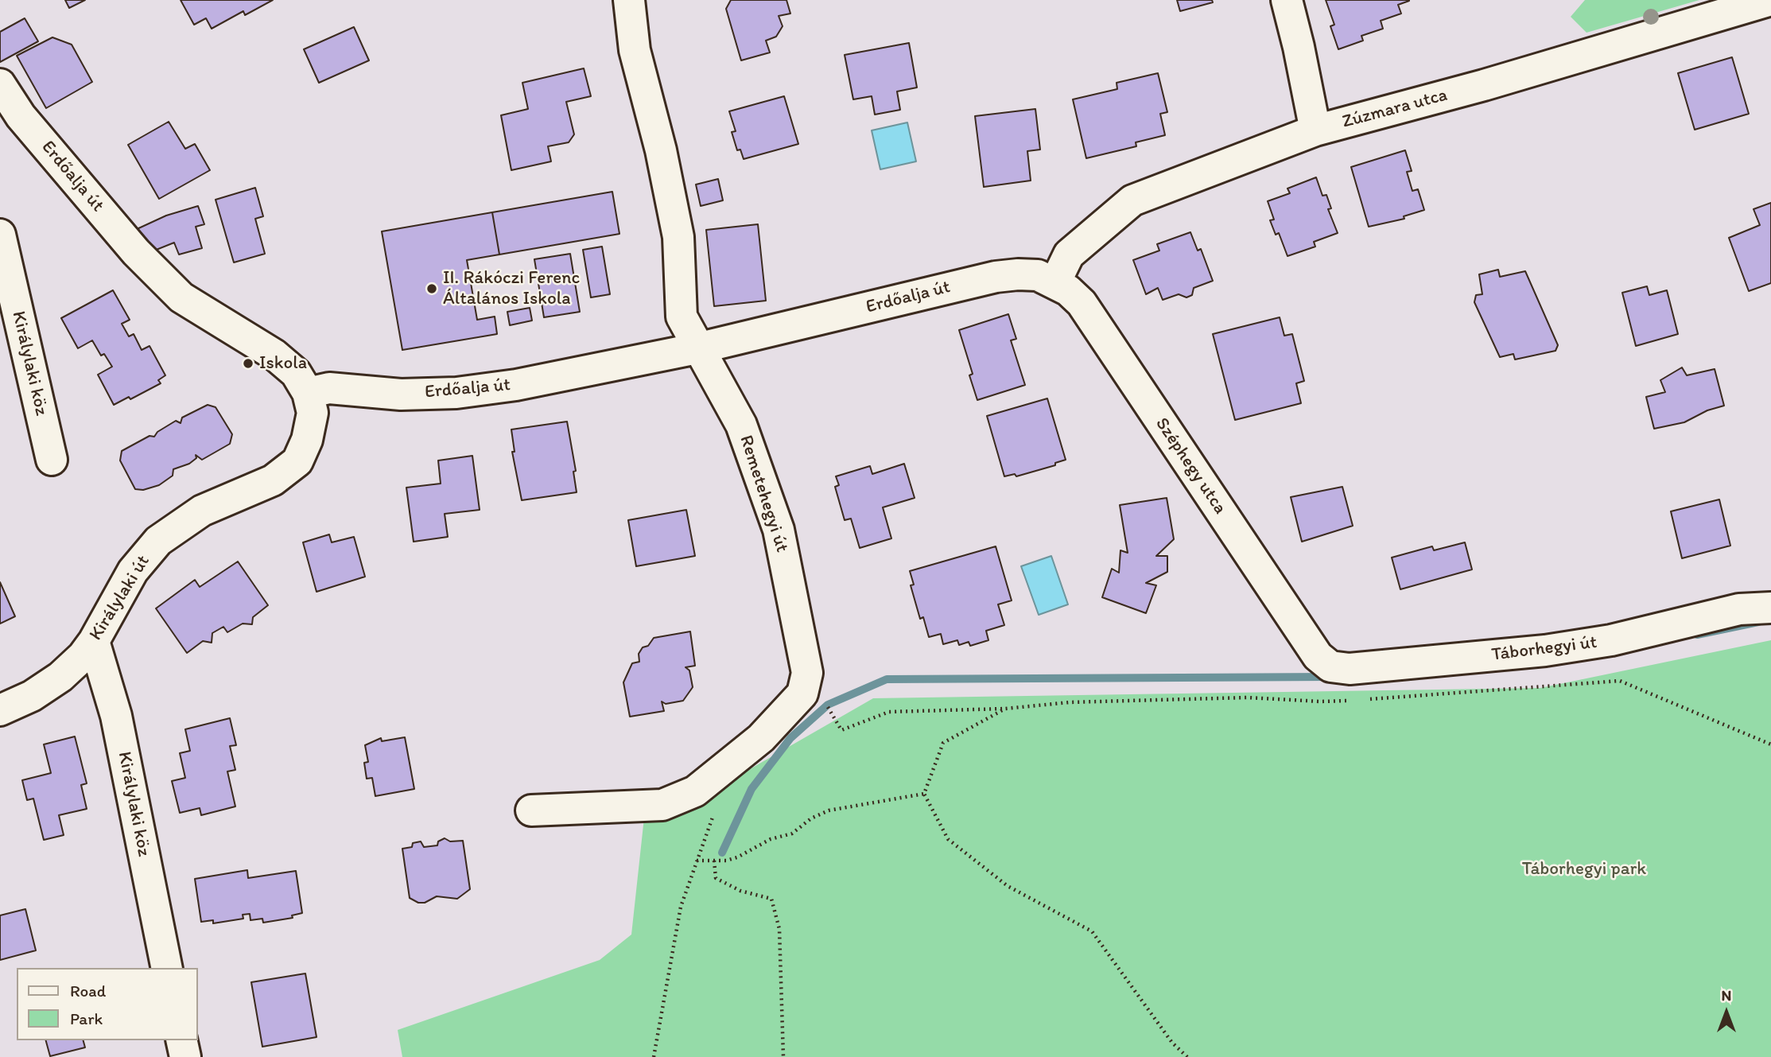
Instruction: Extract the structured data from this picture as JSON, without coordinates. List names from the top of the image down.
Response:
{
  "streets": {
    "street": [
      "Zúzmara utca",
      "Erdőalja út",
      "Királylaki köz",
      "Széphegy utca",
      "Remetehegyi út",
      "Királylaki út",
      "Táborhegyi út"
    ]
  },
  "crossings": [
    ["Zúzmara utca", "Erdőalja út"],
    ["Zúzmara utca", "Széphegy utca"],
    ["Erdőalja út", "Széphegy utca"],
    ["Erdőalja út", "Remetehegyi út"],
    ["Erdőalja út", "Királylaki út"],
    ["Királylaki köz", "Királylaki út"],
    ["Széphegy utca", "Táborhegyi út"]
  ],
  "parks": ["Táborhegyi park"],
  "places": ["II. Rákóczi Ferenc Általános Iskola", "Iskola"],
  "legend": ["Road", "Park"],
  "north": "top"
}
